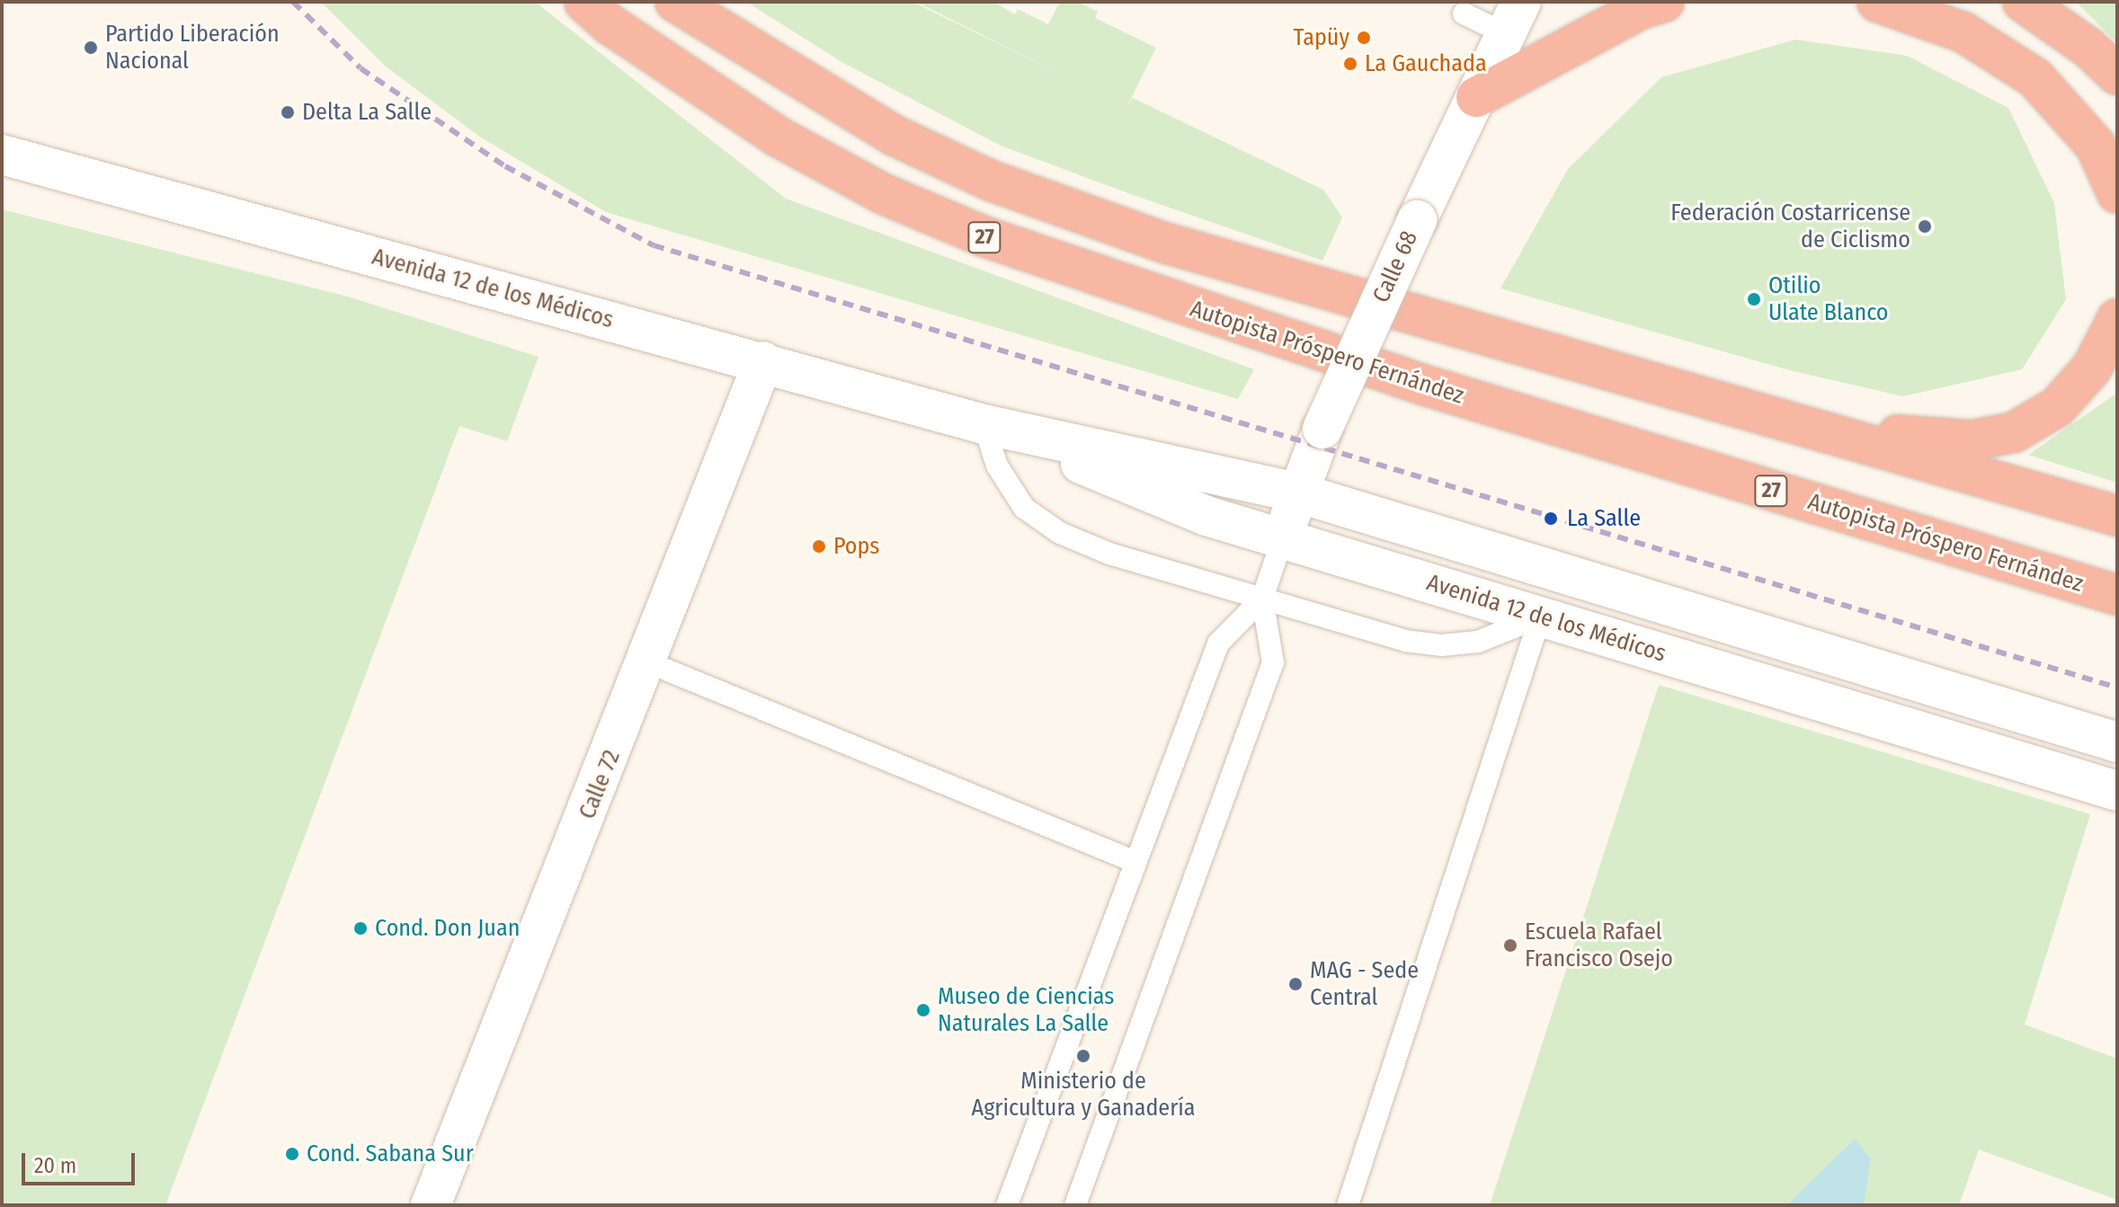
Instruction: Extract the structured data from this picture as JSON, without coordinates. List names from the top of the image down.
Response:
{
  "streets": {
    "highway": ["27", "Autopista Próspero Fernández"],
    "main road": ["Calle 68", "Avenida 12 de los Médicos", "Calle 72"]
  },
  "crossings": [
    ["Calle 68", "Avenida 12 de los Médicos"],
    ["Avenida 12 de los Médicos", "Calle 72"]
  ],
  "places": [
    "Tapüy",
    "Partido Liberación Nacional",
    "La Gauchada",
    "Delta La Salle",
    "Federación Costarricense de Ciclismo",
    "Otilio Ulate Blanco",
    "La Salle",
    "Pops",
    "Cond. Don Juan",
    "Escuela Rafael Francisco Osejo",
    "MAG - Sede Central",
    "Museo de Ciencias Naturales La Salle",
    "Ministerio de Agricultura y Ganadería",
    "Cond. Sabana Sur"
  ],
  "scale_bar": "20 m"
}
